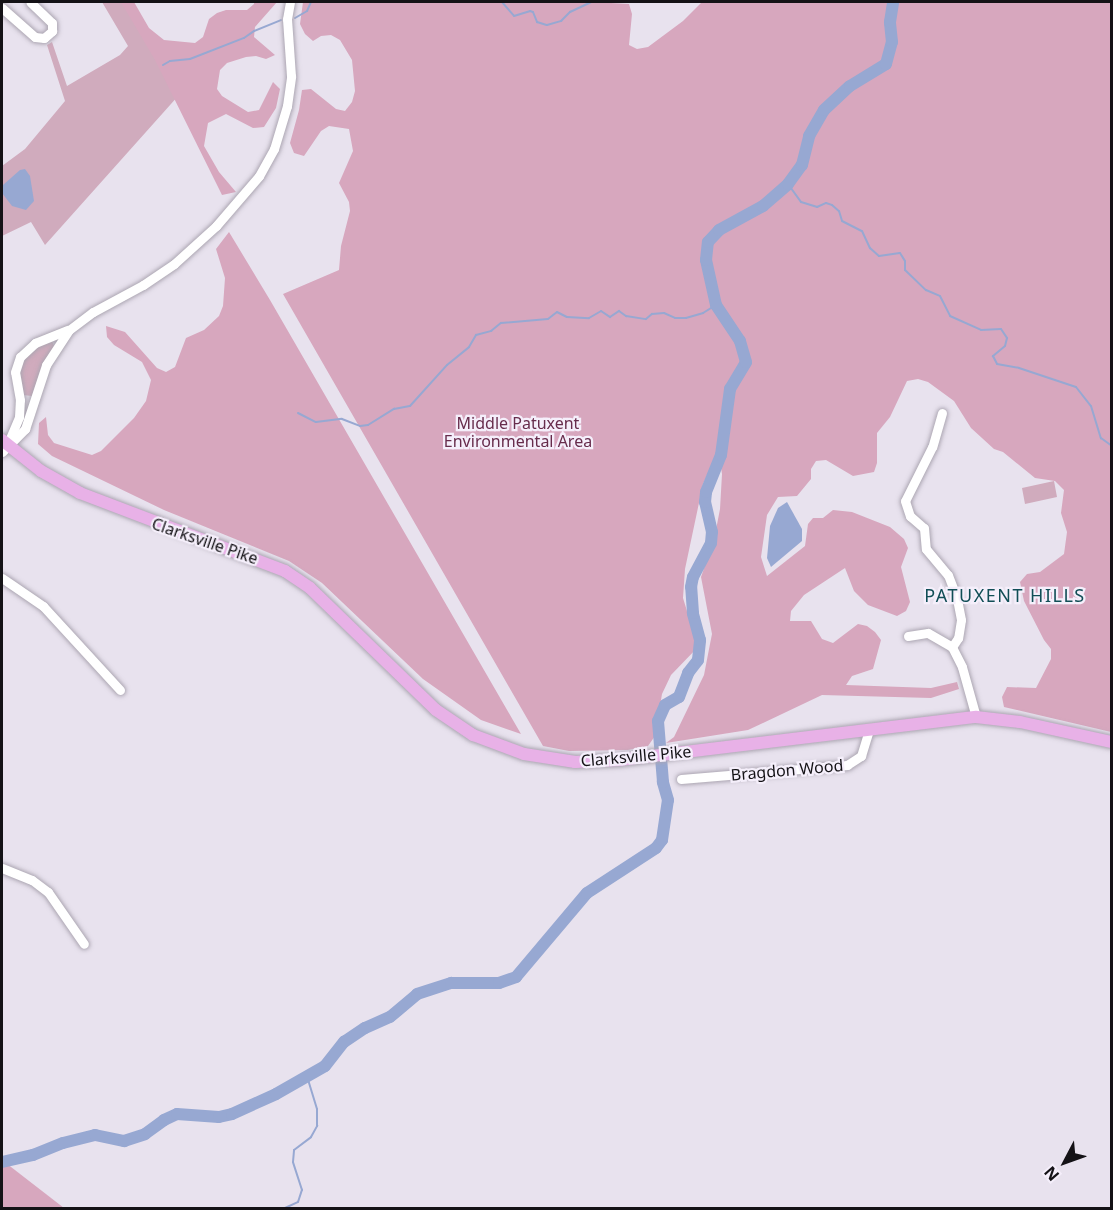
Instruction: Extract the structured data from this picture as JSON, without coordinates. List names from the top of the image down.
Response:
{
  "streets": {
    "main road": ["Clarksville Pike"],
    "street": ["Bragdon Wood"]
  },
  "crossings": [
    ["Clarksville Pike", "Bragdon Wood"]
  ],
  "districts": ["PATUXENT HILLS"],
  "parks": ["Middle Patuxent Environmental Area"],
  "north": "bottom left"
}
